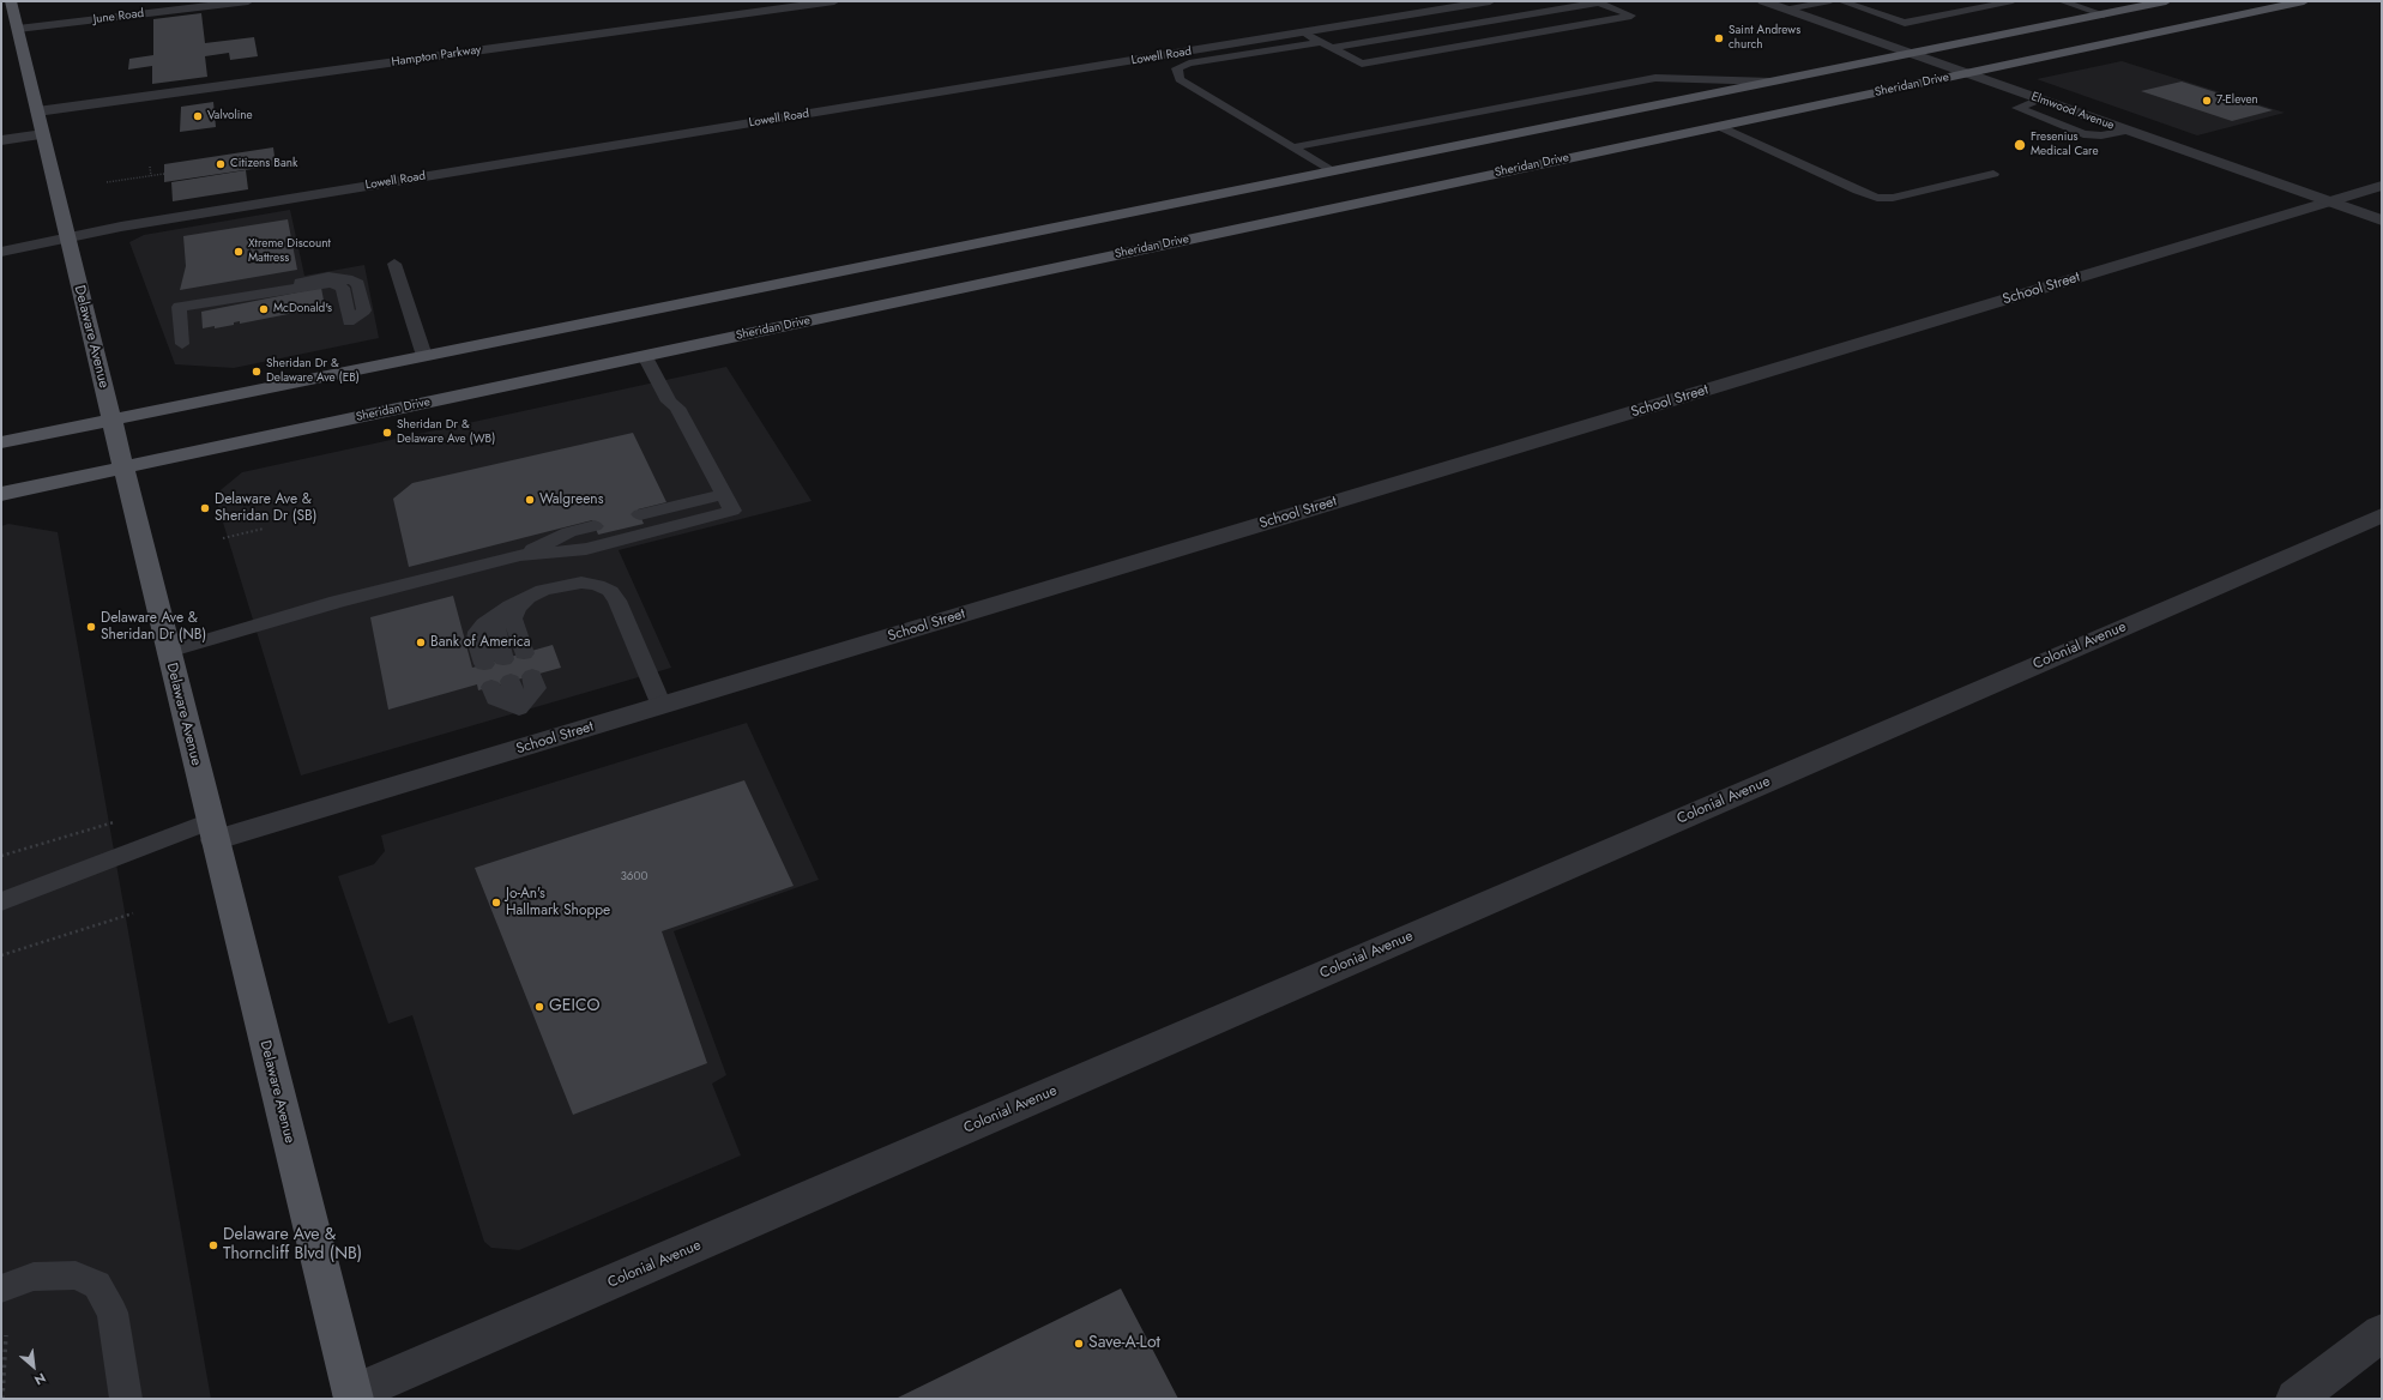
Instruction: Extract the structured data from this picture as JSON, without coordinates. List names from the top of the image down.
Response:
{
  "streets": {
    "main road": ["Sheridan Drive", "Delaware Avenue"],
    "street": [
      "June Road",
      "Hampton Parkway",
      "Lowell Road",
      "Elmwood Avenue",
      "School Street",
      "Colonial Avenue"
    ]
  },
  "crossings": [
    ["June Road", "Delaware Avenue"],
    ["Hampton Parkway", "Delaware Avenue"],
    ["Lowell Road", "Delaware Avenue"],
    ["Sheridan Drive", "Elmwood Avenue"],
    ["Sheridan Drive", "Delaware Avenue"],
    ["Elmwood Avenue", "School Street"],
    ["School Street", "Delaware Avenue"],
    ["Delaware Avenue", "Colonial Avenue"]
  ],
  "places": [
    "Saint Andrews church",
    "7-Eleven",
    "Valvoline",
    "Fresenius Medical Care",
    "Citizens Bank",
    "Xtreme Discount Mattress",
    "McDonald's",
    "Sheridan Dr & Delaware Ave (EB)",
    "Sheridan Dr & Delaware Ave (WB)",
    "Walgreens",
    "Delaware Ave & Sheridan Dr (SB)",
    "Delaware Ave & Sheridan Dr (NB)",
    "Bank of America",
    "Jo-An's Hallmark Shoppe",
    "GEICO",
    "Delaware Ave & Thorncliff Blvd (NB)",
    "Save-A-Lot"
  ],
  "house_numbers": ["3600"],
  "north": "bottom right"
}
